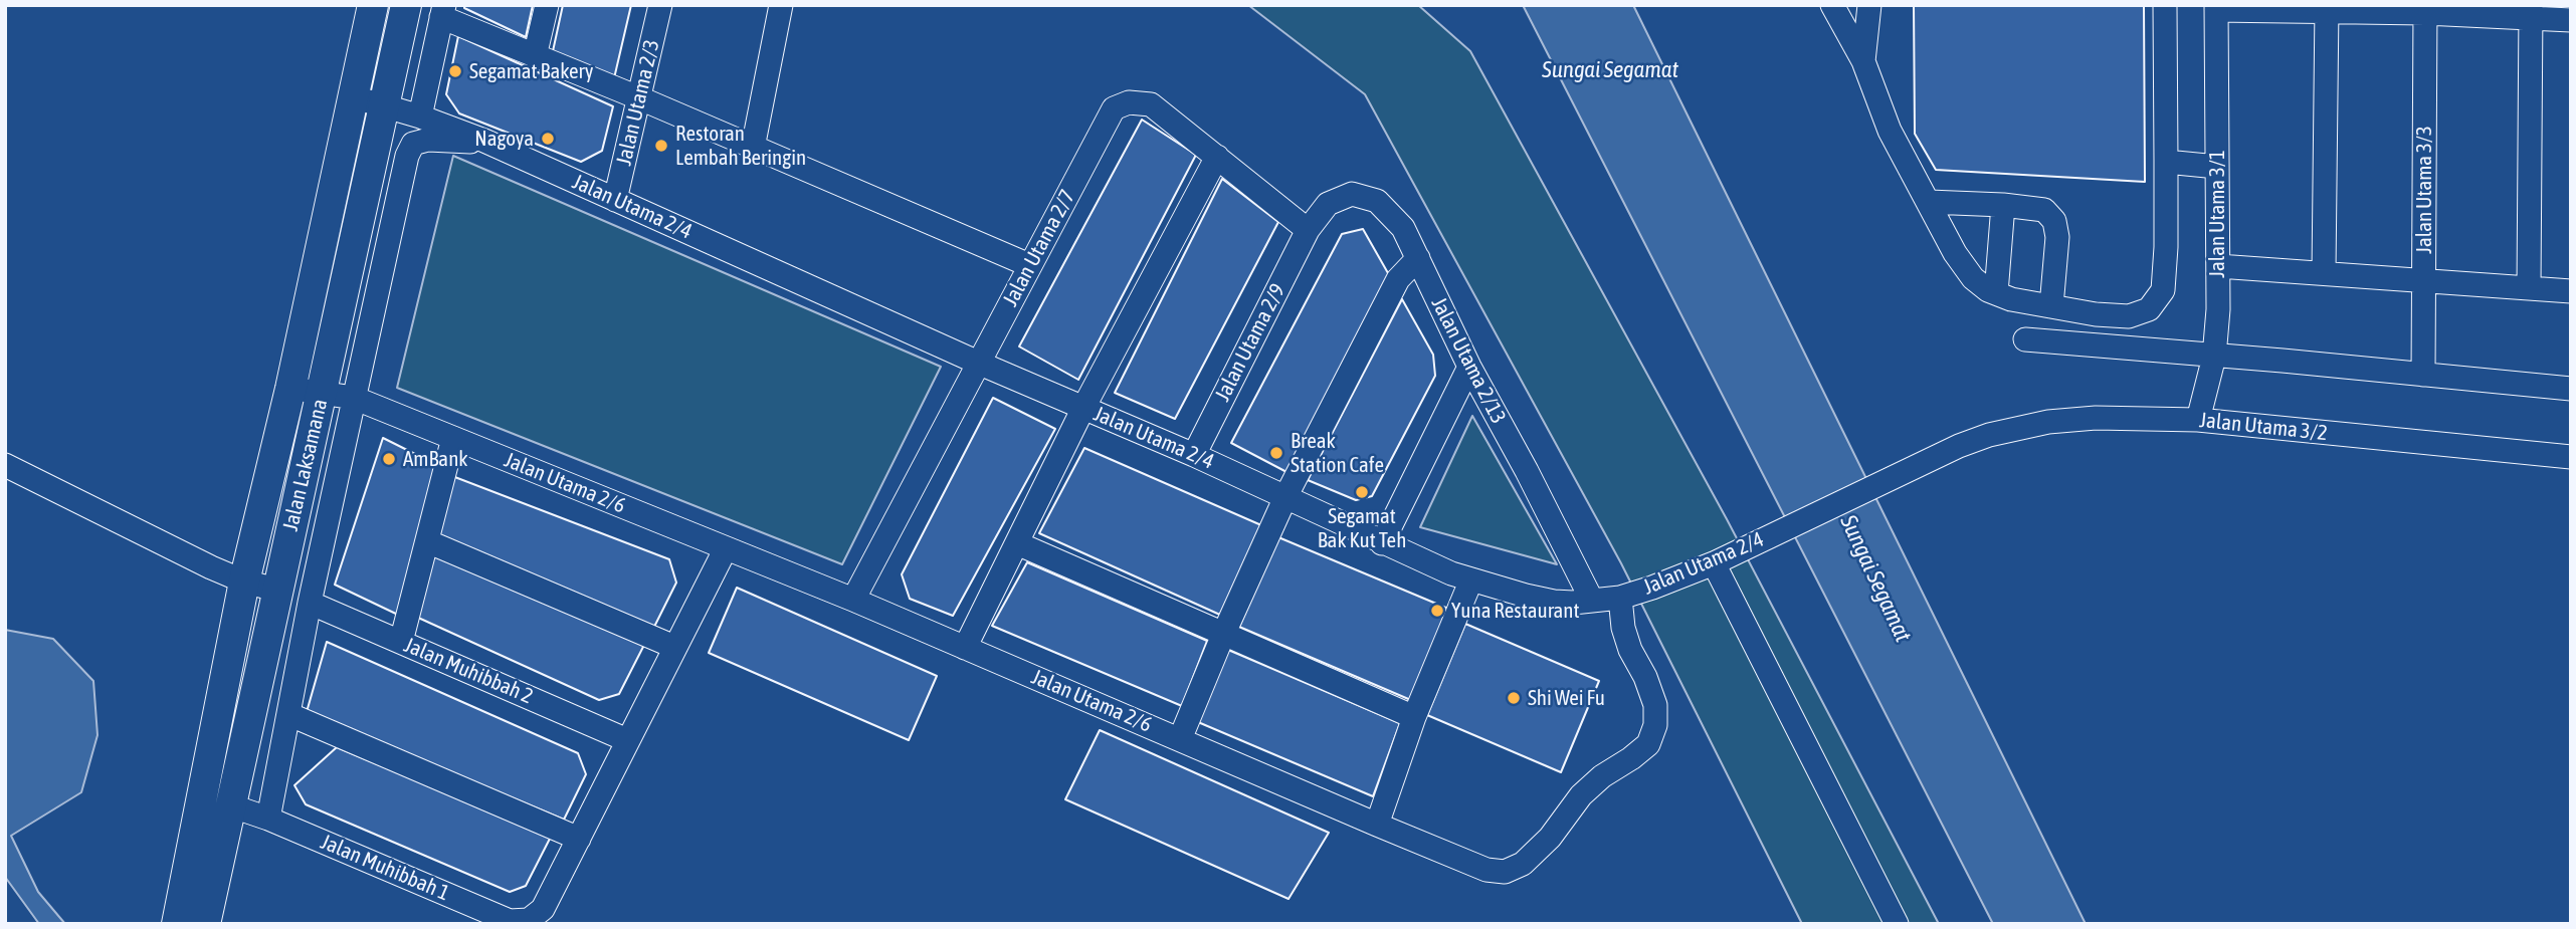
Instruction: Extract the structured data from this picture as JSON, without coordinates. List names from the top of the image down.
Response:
{
  "streets": {
    "main road": ["Jalan Laksamana"],
    "street": [
      "Jalan Utama 2/3",
      "Jalan Utama 3/3",
      "Jalan Utama 2/4",
      "Jalan Utama 3/1",
      "Jalan Utama 2/7",
      "Jalan Utama 2/9",
      "Jalan Utama 2/13",
      "Jalan Utama 3/2",
      "Jalan Utama 2/6",
      "Jalan Muhibbah 2",
      "Jalan Muhibbah 1"
    ]
  },
  "crossings": [
    ["Jalan Utama 2/3", "Jalan Utama 2/4"],
    ["Jalan Utama 2/4", "Jalan Utama 2/7"],
    ["Jalan Utama 2/4", "Jalan Utama 2/9"],
    ["Jalan Utama 2/4", "Jalan Utama 2/13"],
    ["Jalan Utama 2/4", "Jalan Utama 3/2"],
    ["Jalan Utama 2/4", "Jalan Laksamana"],
    ["Jalan Utama 2/4", "Jalan Utama 2/6"],
    ["Jalan Utama 3/1", "Jalan Utama 3/2"],
    ["Jalan Utama 2/7", "Jalan Utama 2/9"],
    ["Jalan Utama 2/7", "Jalan Utama 2/13"],
    ["Jalan Utama 2/7", "Jalan Utama 2/6"],
    ["Jalan Utama 2/9", "Jalan Utama 2/13"],
    ["Jalan Laksamana", "Jalan Utama 2/6"],
    ["Jalan Laksamana", "Jalan Muhibbah 1"],
    ["Jalan Utama 2/6", "Jalan Muhibbah 1"],
    ["Jalan Muhibbah 2", "Jalan Muhibbah 1"]
  ],
  "water": ["Sungai Segamat"],
  "places": [
    "Segamat Bakery",
    "Nagoya",
    "Restoran Lembah Beringin",
    "Break Station Cafe",
    "AmBank",
    "Segamat Bak Kut Teh",
    "Yuna Restaurant",
    "Shi Wei Fu"
  ]
}
